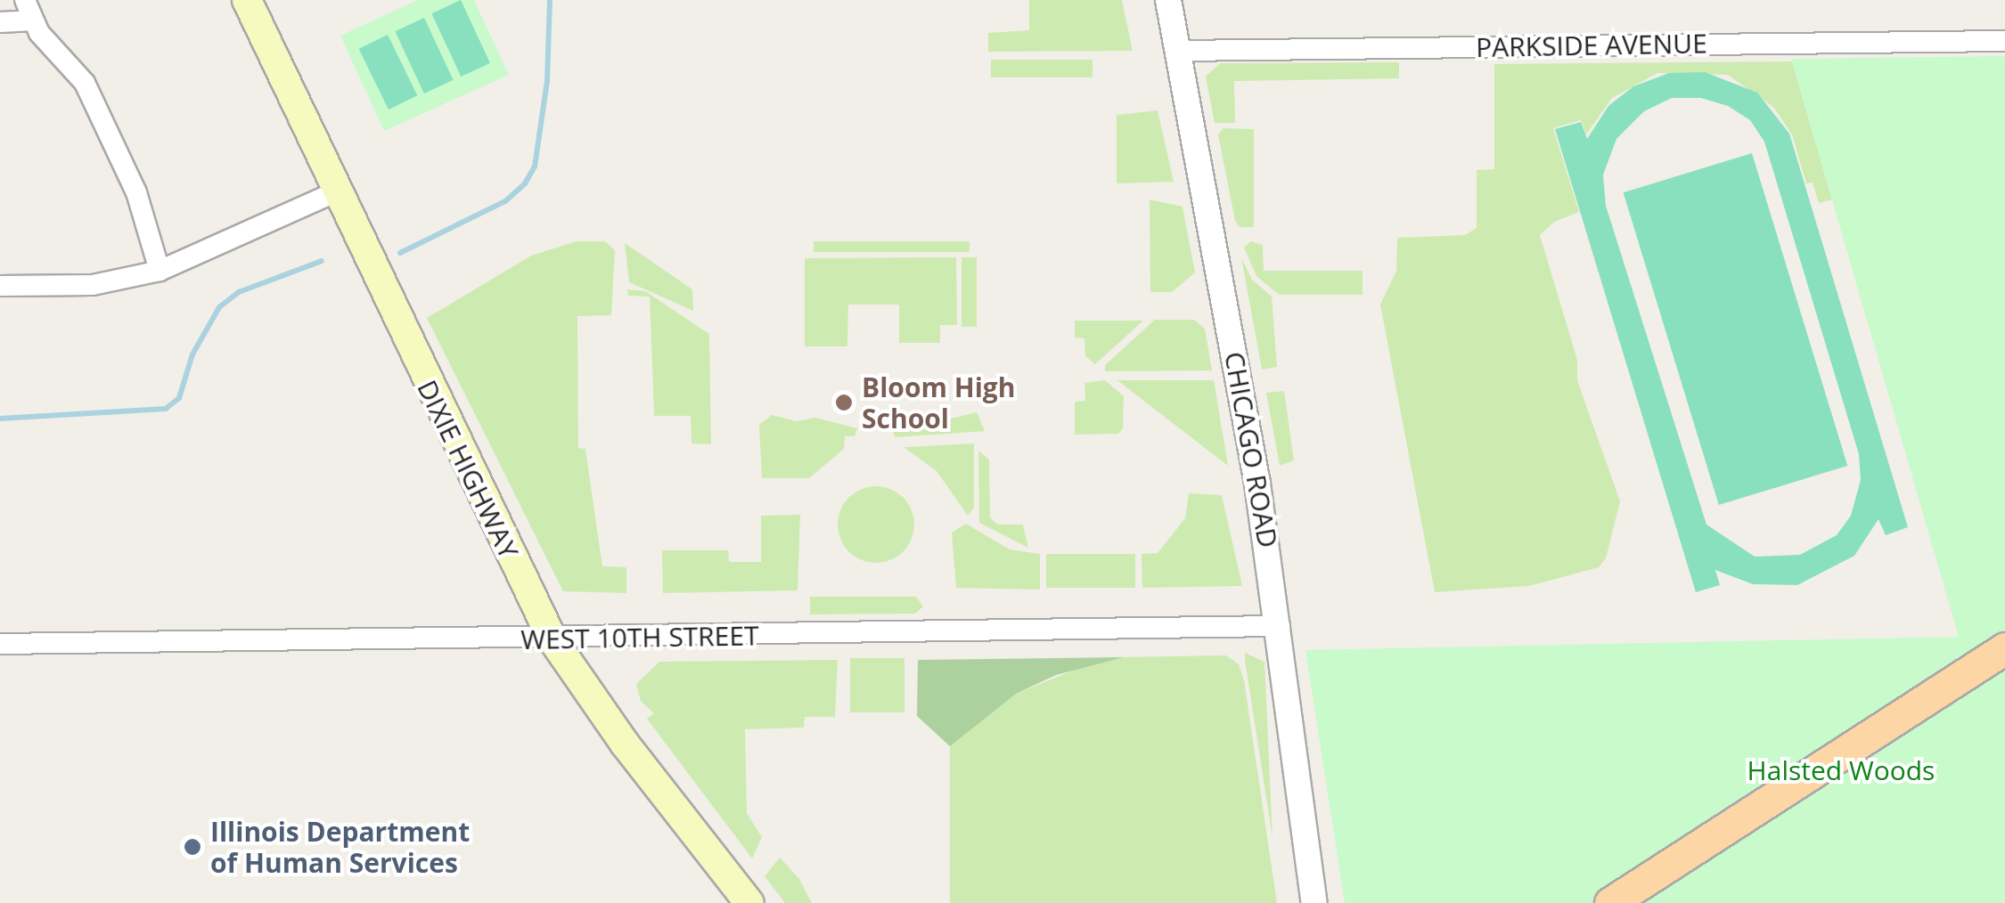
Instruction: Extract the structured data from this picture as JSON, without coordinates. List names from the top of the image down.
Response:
{
  "streets": {
    "main road": ["DIXIE HIGHWAY"],
    "street": ["PARKSIDE AVENUE", "CHICAGO ROAD", "WEST 10TH STREET"]
  },
  "crossings": [
    ["PARKSIDE AVENUE", "CHICAGO ROAD"],
    ["CHICAGO ROAD", "WEST 10TH STREET"],
    ["DIXIE HIGHWAY", "WEST 10TH STREET"]
  ],
  "parks": ["Halsted Woods"],
  "places": ["Bloom High School", "Illinois Department of Human Services"]
}
